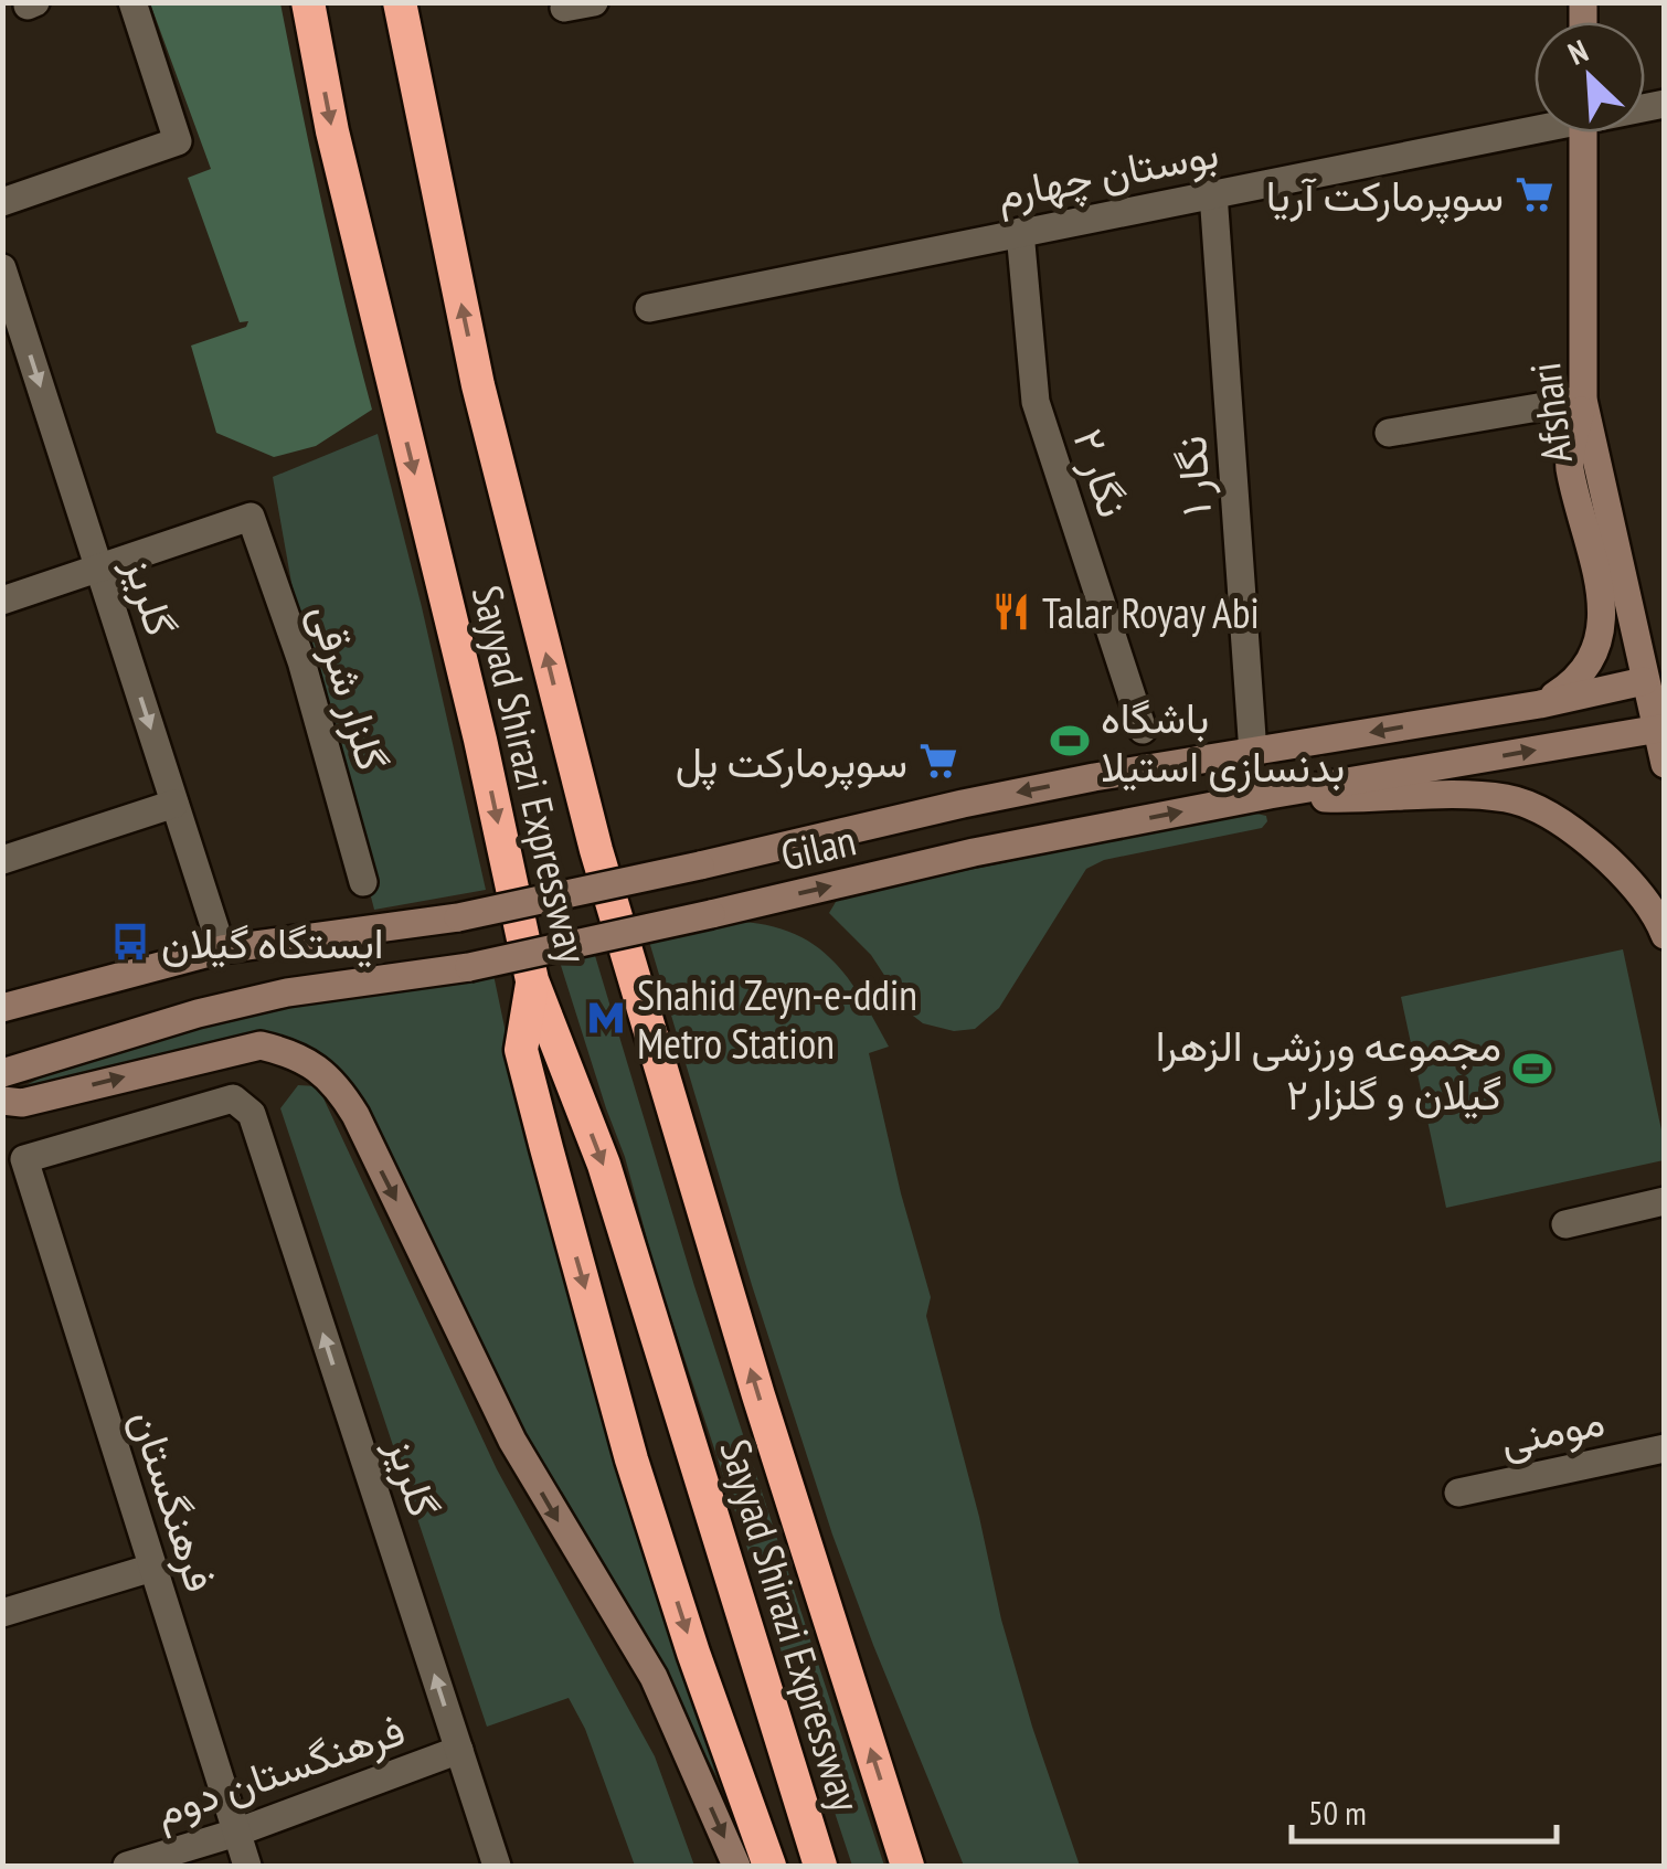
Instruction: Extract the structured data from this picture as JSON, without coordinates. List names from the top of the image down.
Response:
{
  "streets": {
    "highway": ["Sayyad Shirazi Expressway"],
    "main road": ["Afshari", "Gilan"],
    "street": [
      "بوستان چهارم",
      "نگار ۲",
      "نگار ۱",
      "گلریز",
      "گلزار شرقی",
      "مومنی",
      "فرهنگستان",
      "فرهنگستان دوم"
    ]
  },
  "crossings": [
    ["بوستان چهارم", "نگار ۲"],
    ["بوستان چهارم", "نگار ۱"],
    ["Afshari", "Gilan"],
    ["نگار ۱", "Gilan"],
    ["گلریز", "گلزار شرقی"],
    ["گلریز", "Gilan"],
    ["گلریز", "فرهنگستان"],
    ["گلریز", "فرهنگستان دوم"],
    ["فرهنگستان", "فرهنگستان دوم"]
  ],
  "places": {
    "supermarket": ["سوپرمارکت آریا", "سوپرمارکت پل"],
    "restaurant": ["Talar Royay Abi"],
    "sports": ["باشگاه بدنسازی استیلا", "مجموعه ورزشی الزهرا گیلان و گلزار۲"],
    "bus stop": ["ایستگاه گیلان"],
    "metro station": ["Shahid Zeyn-e-ddin Metro Station"]
  },
  "scale_bar": "50 m",
  "north": "top left"
}
